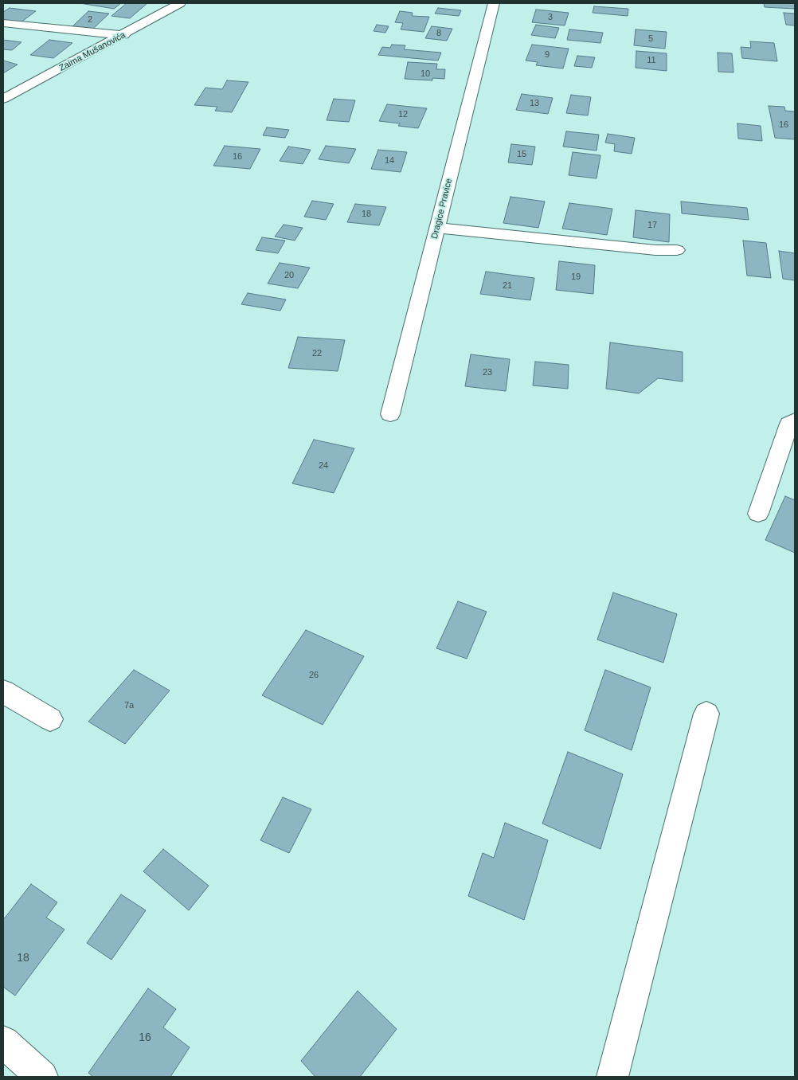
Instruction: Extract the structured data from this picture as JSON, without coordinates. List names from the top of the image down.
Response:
{
  "streets": {
    "street": ["Zaima Mušanovića", "Dragice Pravice"]
  },
  "house_numbers": [
    "3",
    "2",
    "8",
    "5",
    "9",
    "11",
    "10",
    "13",
    "12",
    "16",
    "15",
    "16",
    "14",
    "18",
    "17",
    "20",
    "19",
    "21",
    "22",
    "23",
    "24",
    "26",
    "7a",
    "18",
    "16"
  ]
}
